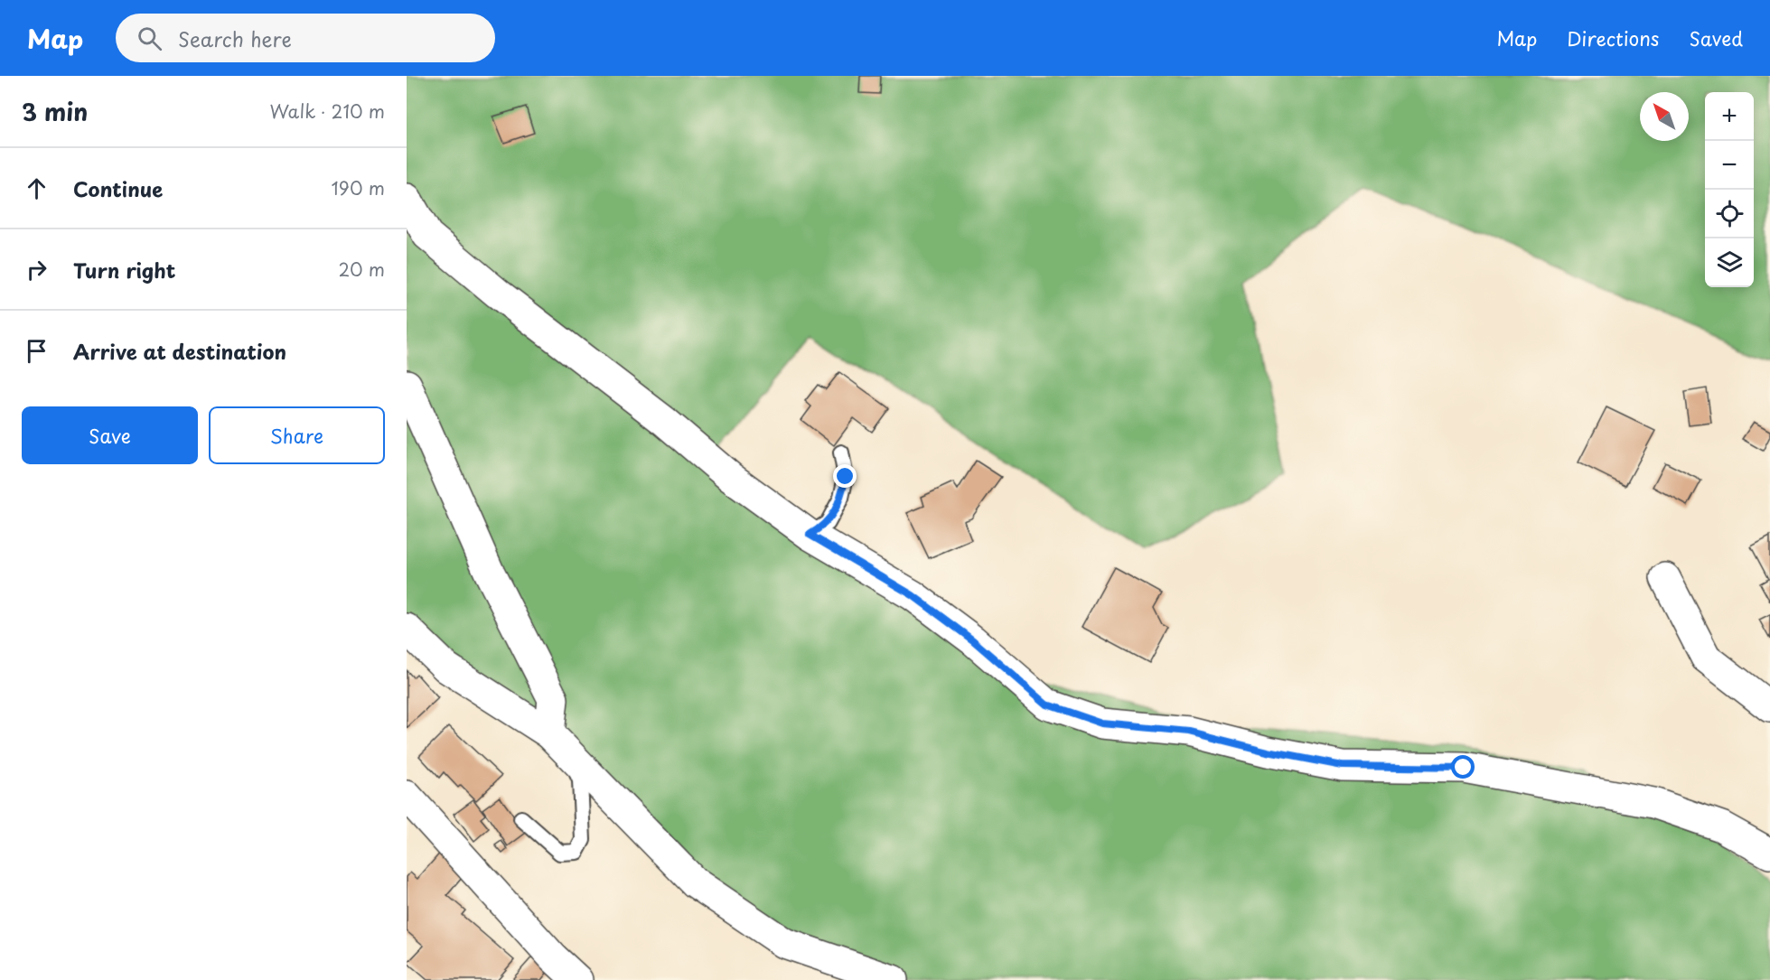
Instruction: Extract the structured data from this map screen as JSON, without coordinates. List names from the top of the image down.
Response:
{
  "north": "top left",
  "page": {
    "header": "Map",
    "search": "Search here",
    "nav": ["Map", "Directions", "Saved"],
    "heading": ["3 min", "Walk · 210 m"],
    "map_buttons": ["+", "−"],
    "list": [
      ["Continue", "190 m"],
      ["Turn right", "20 m"],
      "Arrive at destination"
    ],
    "buttons": ["Save", "Share"]
  }
}
